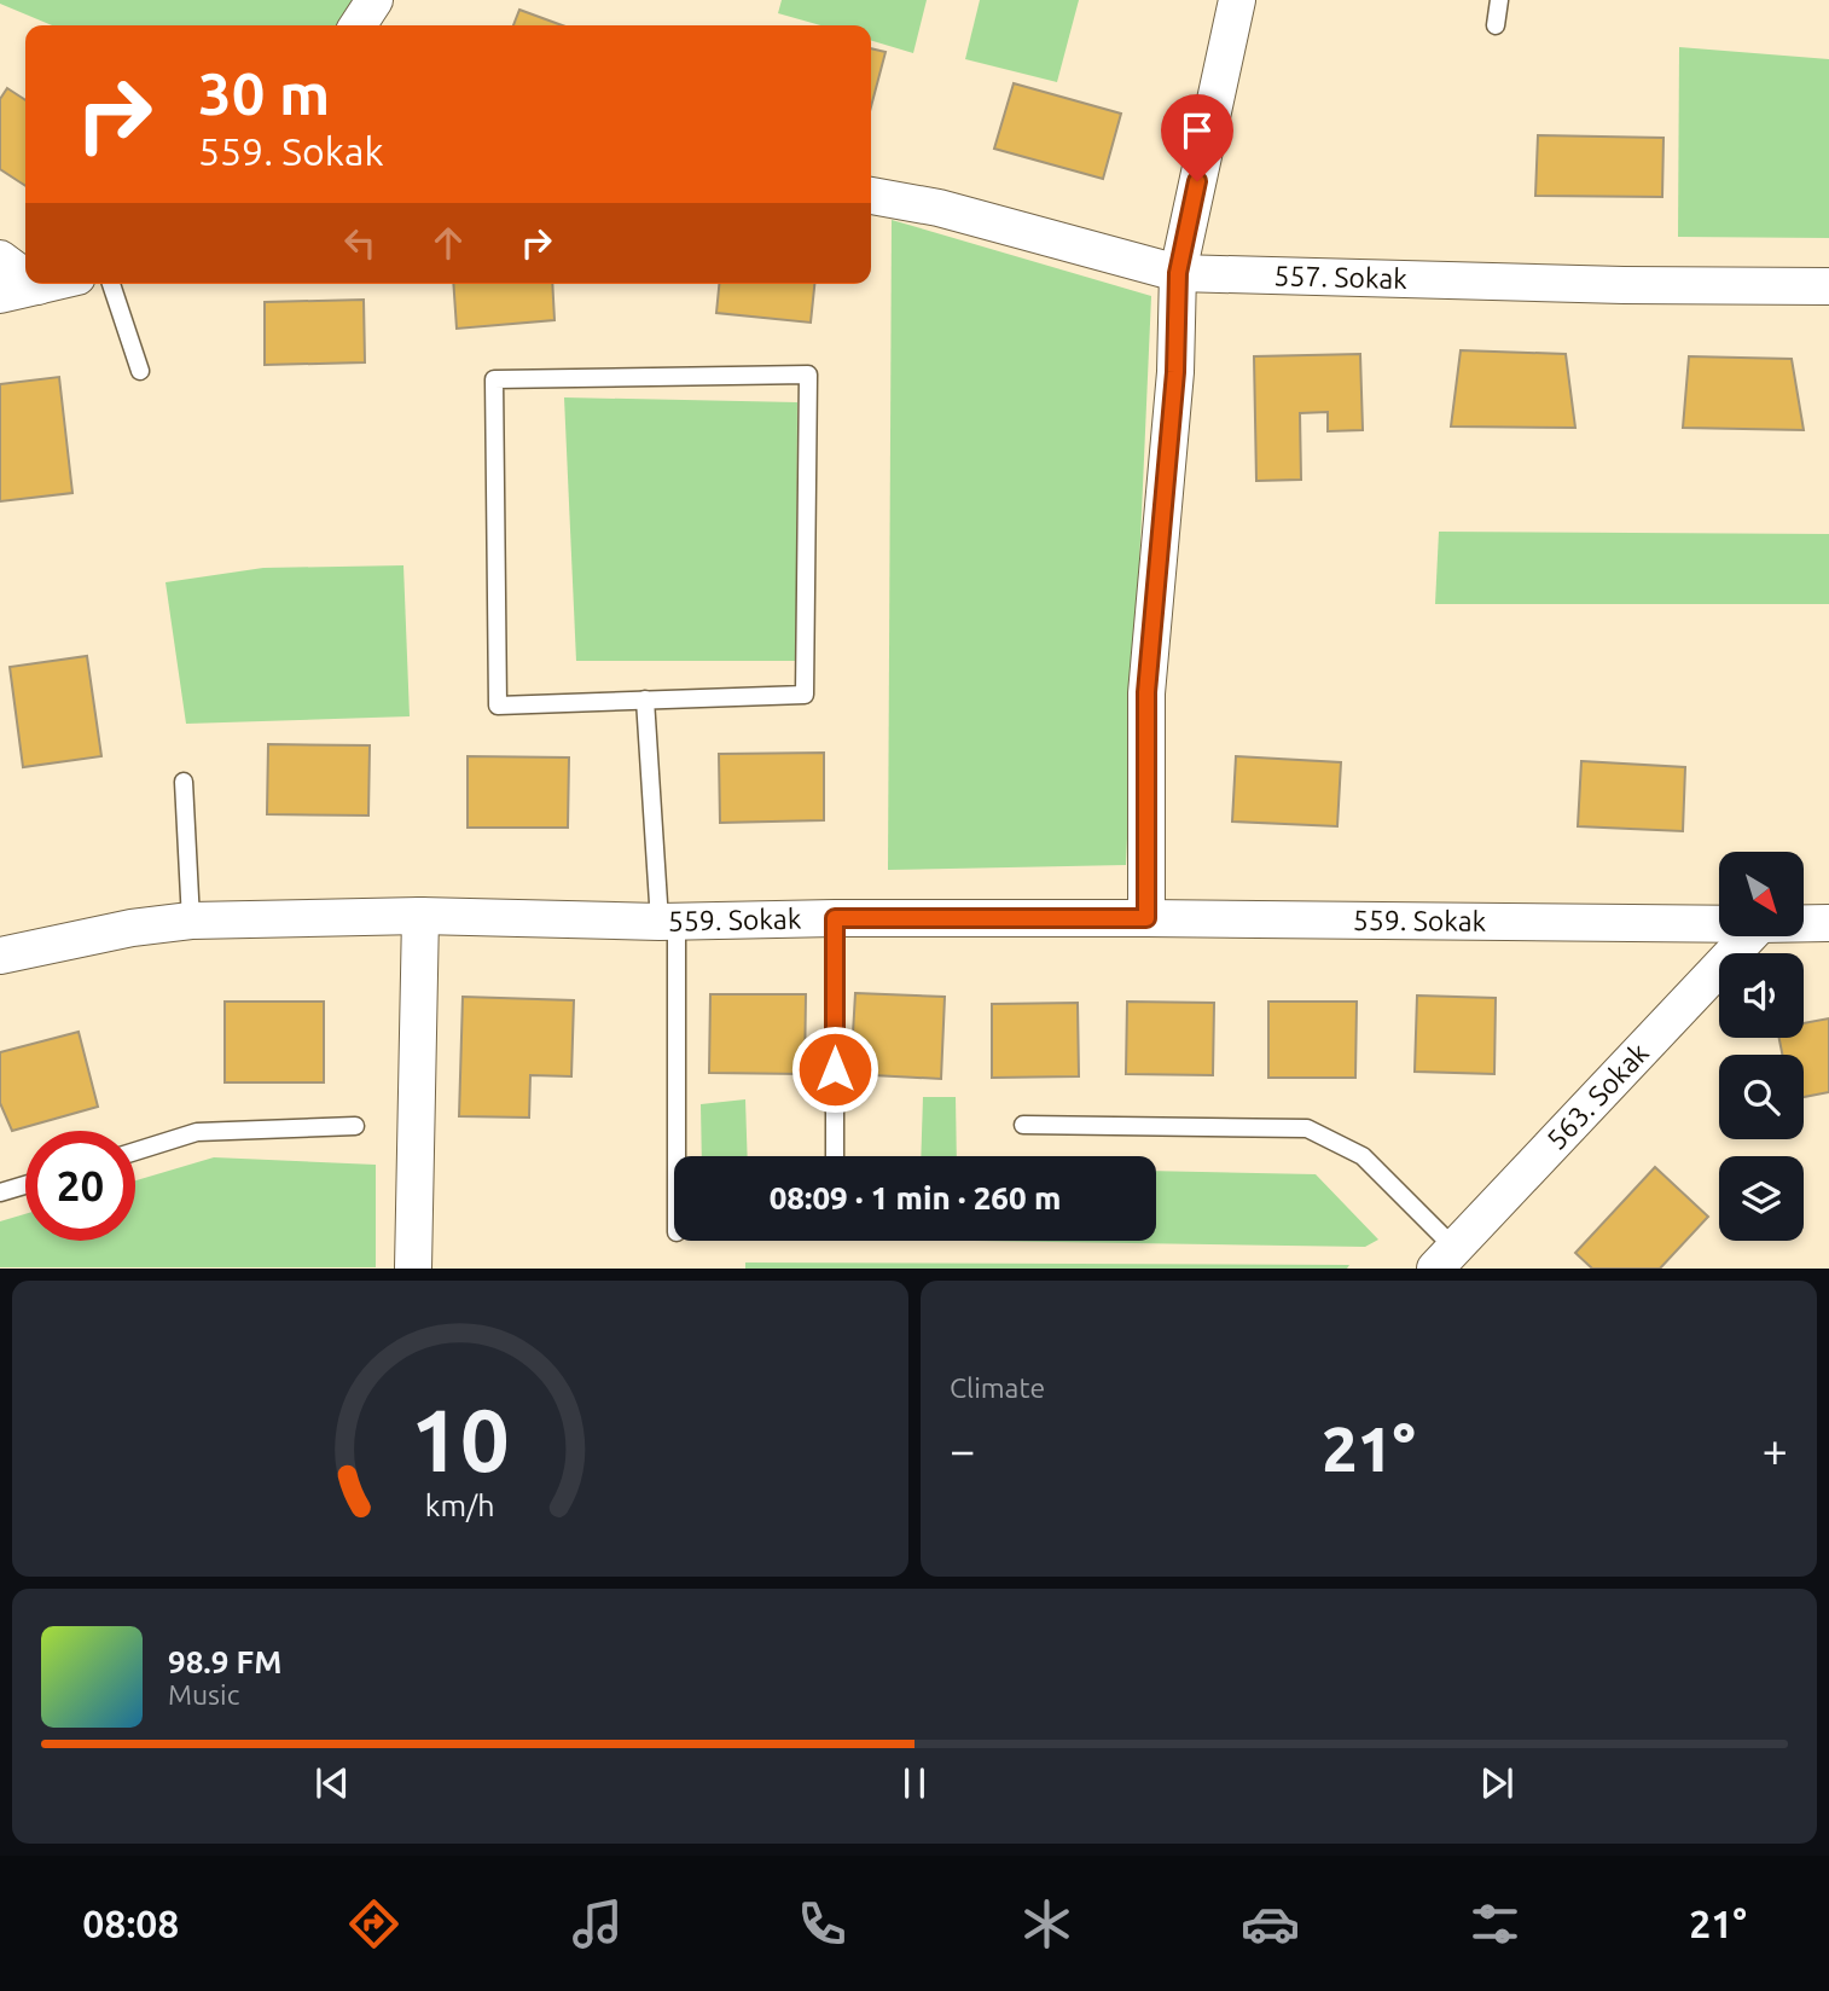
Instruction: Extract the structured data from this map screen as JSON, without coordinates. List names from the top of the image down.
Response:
{
  "streets": {
    "street": ["557. Sokak", "559. Sokak", "563. Sokak"]
  },
  "north": "bottom right",
  "page": {
    "turn": ["30 m", "559. Sokak"],
    "limit": "20",
    "trip": "08:09 · 1 min · 260 m",
    "tile": "Climate",
    "heat": ["−", "21°", "+"],
    "song": ["98.9 FM", "Music"],
    "tabs": ["08:08", "21°"],
    "gauge": ["10", "km/h"]
  }
}
